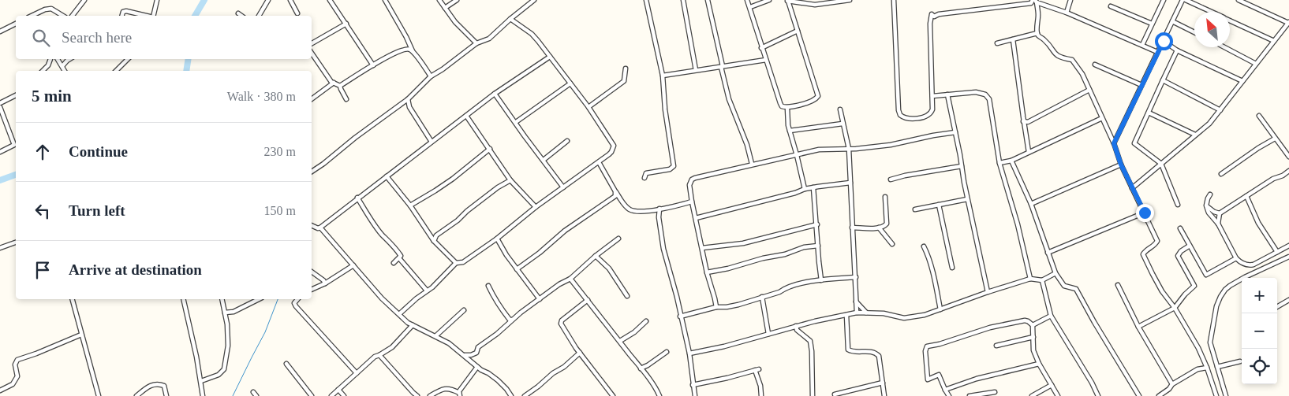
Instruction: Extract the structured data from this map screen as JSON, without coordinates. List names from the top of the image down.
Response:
{
  "north": "top left",
  "page": {
    "search": "Search here",
    "heading": ["5 min", "Walk · 380 m"],
    "list": [
      ["Continue", "230 m"],
      ["Turn left", "150 m"],
      "Arrive at destination"
    ],
    "map_buttons": ["+", "−"]
  }
}
